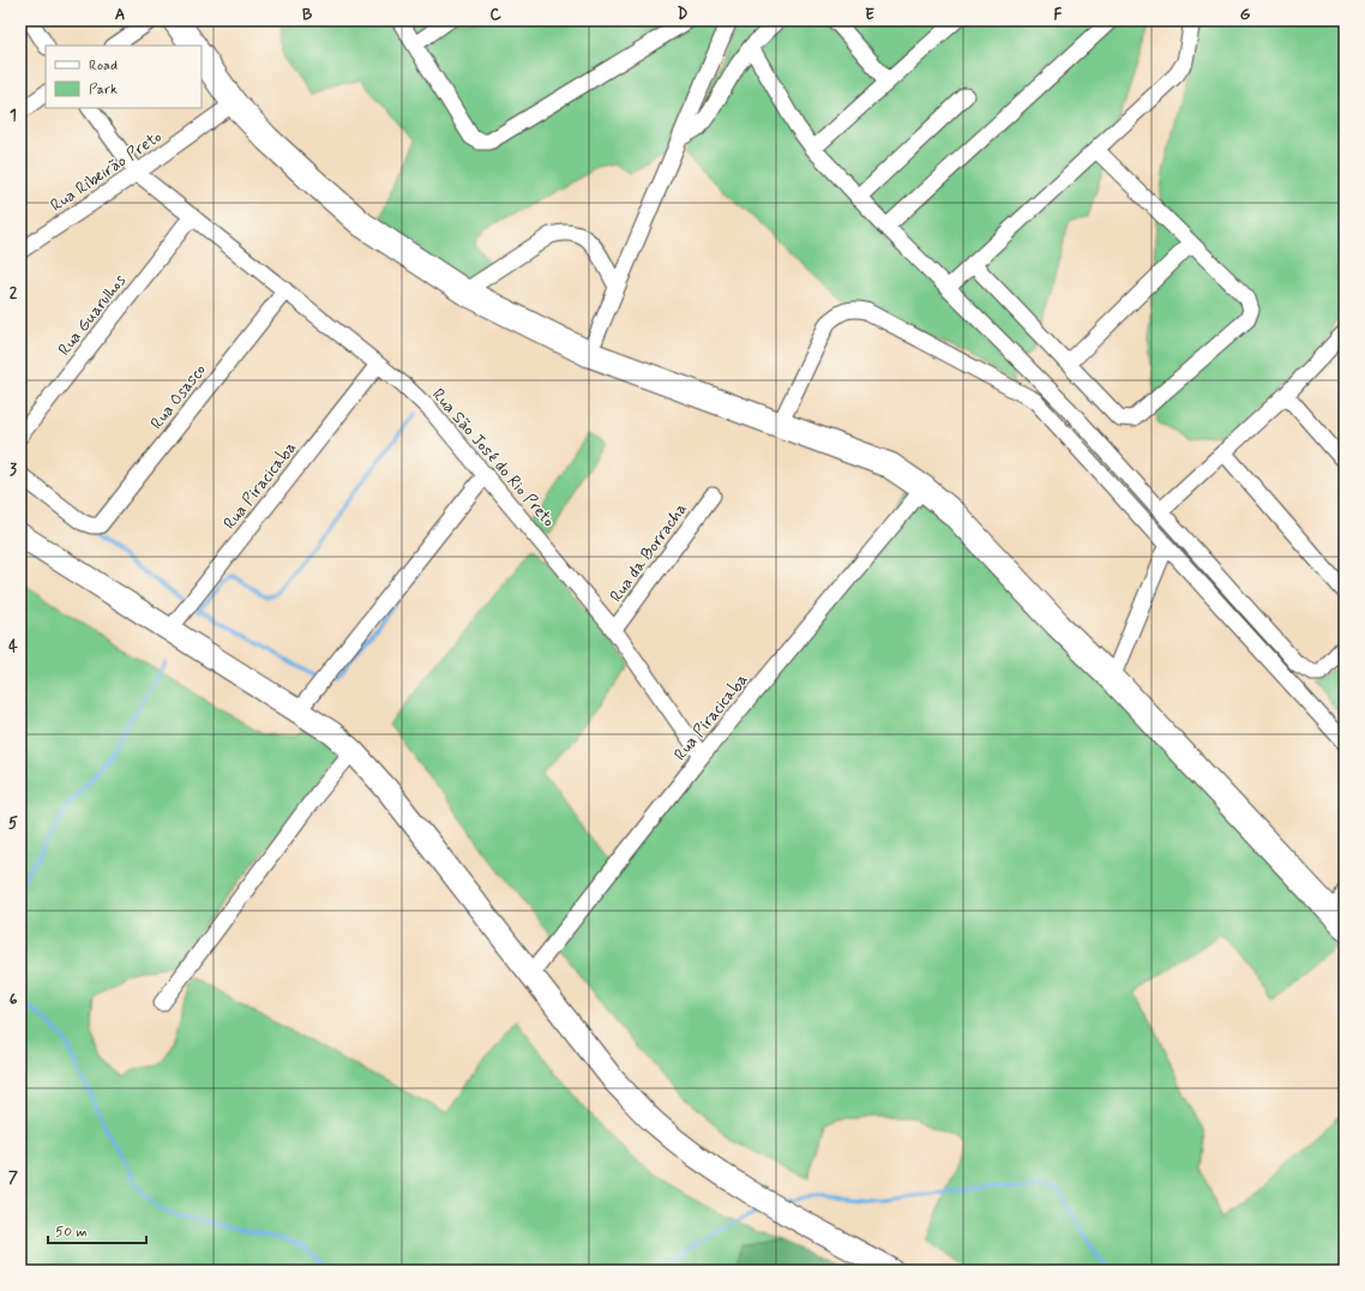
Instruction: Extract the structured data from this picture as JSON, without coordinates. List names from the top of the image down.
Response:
{
  "streets": {
    "street": [
      "Rua Ribeirão Preto",
      "Rua Guarulhos",
      "Rua Osasco",
      "Rua São José do Rio Preto",
      "Rua Piracicaba",
      "Rua da Borracha"
    ]
  },
  "crossings": [
    ["Rua Ribeirão Preto", "Rua São José do Rio Preto"],
    ["Rua Guarulhos", "Rua São José do Rio Preto"],
    ["Rua Osasco", "Rua São José do Rio Preto"],
    ["Rua São José do Rio Preto", "Rua Piracicaba"],
    ["Rua São José do Rio Preto", "Rua da Borracha"]
  ],
  "legend": ["Road", "Park"],
  "scale_bar": "50 m",
  "grid": {
    "columns": [
      "A",
      "B",
      "C",
      "D",
      "E",
      "F",
      "G"
    ],
    "rows": [
      "1",
      "2",
      "3",
      "4",
      "5",
      "6",
      "7"
    ]
  }
}
